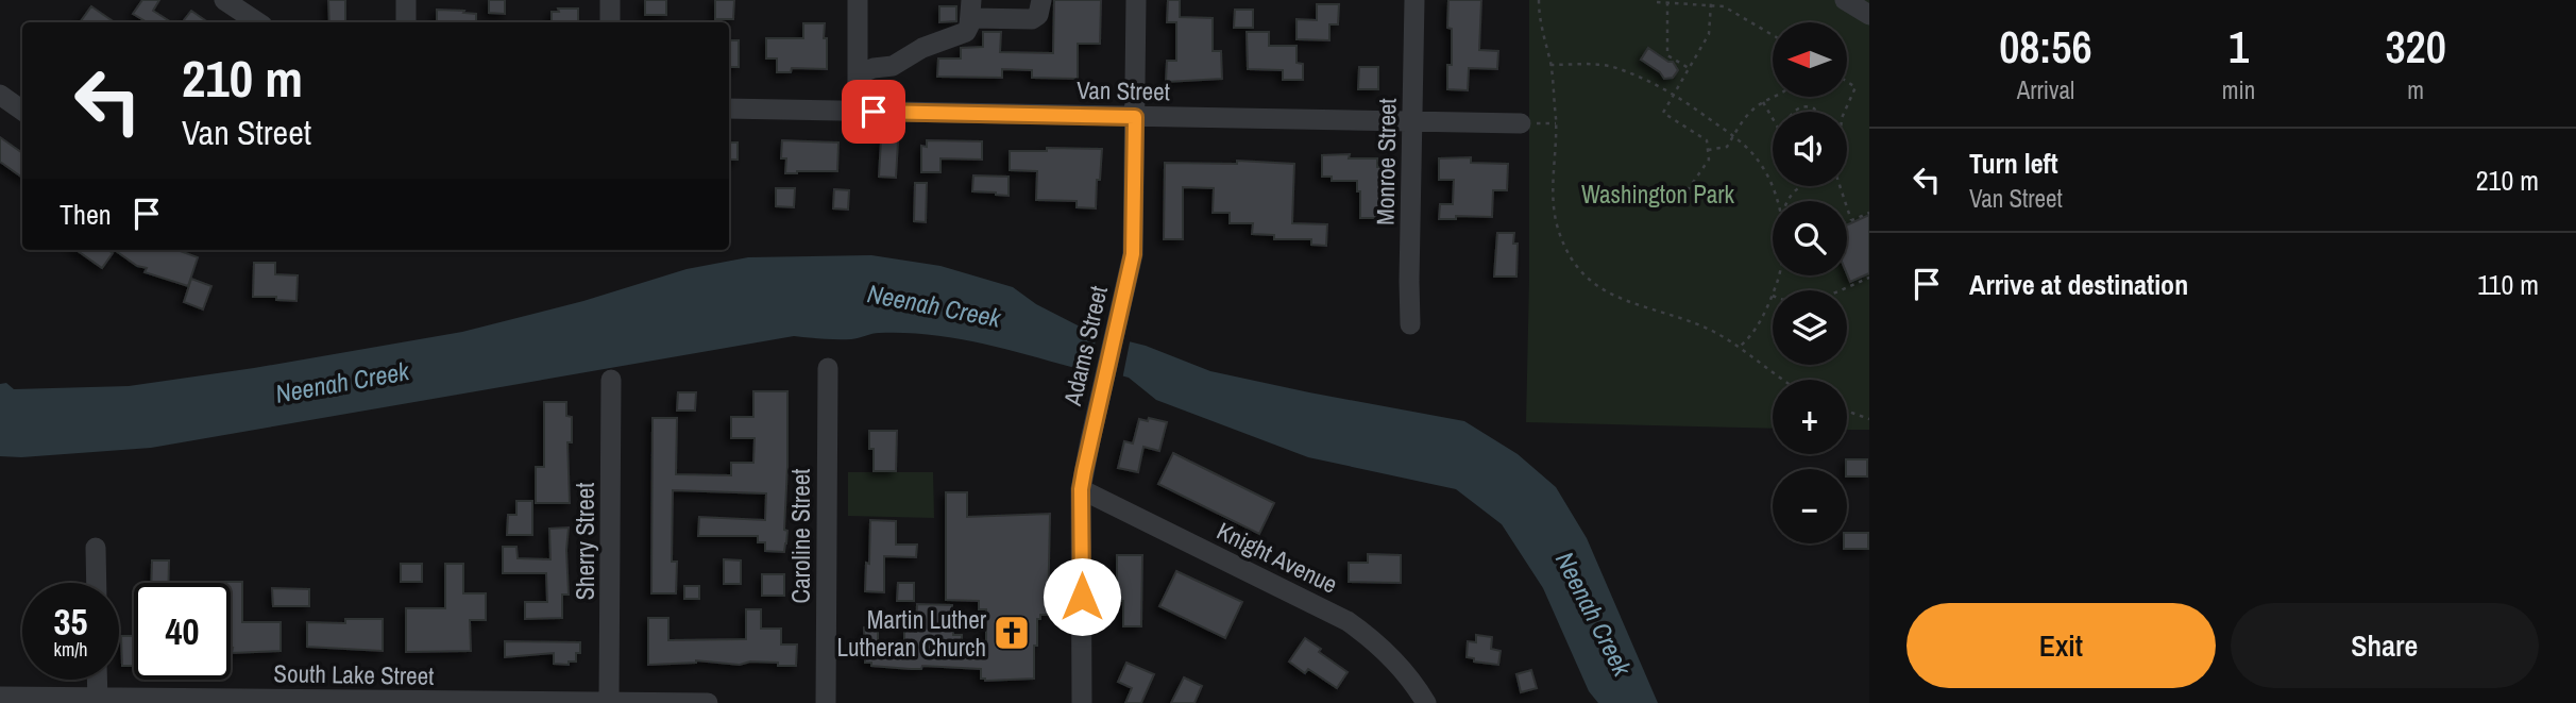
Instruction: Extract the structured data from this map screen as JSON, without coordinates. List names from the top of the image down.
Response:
{
  "streets": {
    "street": [
      "Van Street",
      "Monroe Street",
      "Adams Street",
      "Caroline Street",
      "Sherry Street",
      "Knight Avenue",
      "South Lake Street"
    ]
  },
  "crossings": [
    ["Van Street", "Monroe Street"],
    ["Van Street", "Adams Street"],
    ["Adams Street", "Knight Avenue"],
    ["Sherry Street", "South Lake Street"]
  ],
  "water": ["Neenah Creek"],
  "parks": ["Washington Park"],
  "places": {
    "church": ["Martin Luther Lutheran Church"]
  },
  "north": "left",
  "page": {
    "eta": [
      "08:56",
      "Arrival",
      "1",
      "min",
      "320",
      "m"
    ],
    "map_buttons": ["+", "−"],
    "turn": ["210 m", "Van Street"],
    "list": [
      {
        "name": "Turn left",
        "note": "Van Street",
        "value": "210 m"
      },
      {
        "name": "Arrive at destination",
        "value": "110 m"
      }
    ],
    "then": "Then",
    "speed": "35 km/h",
    "limit": "40",
    "buttons": ["Exit", "Share"]
  }
}
